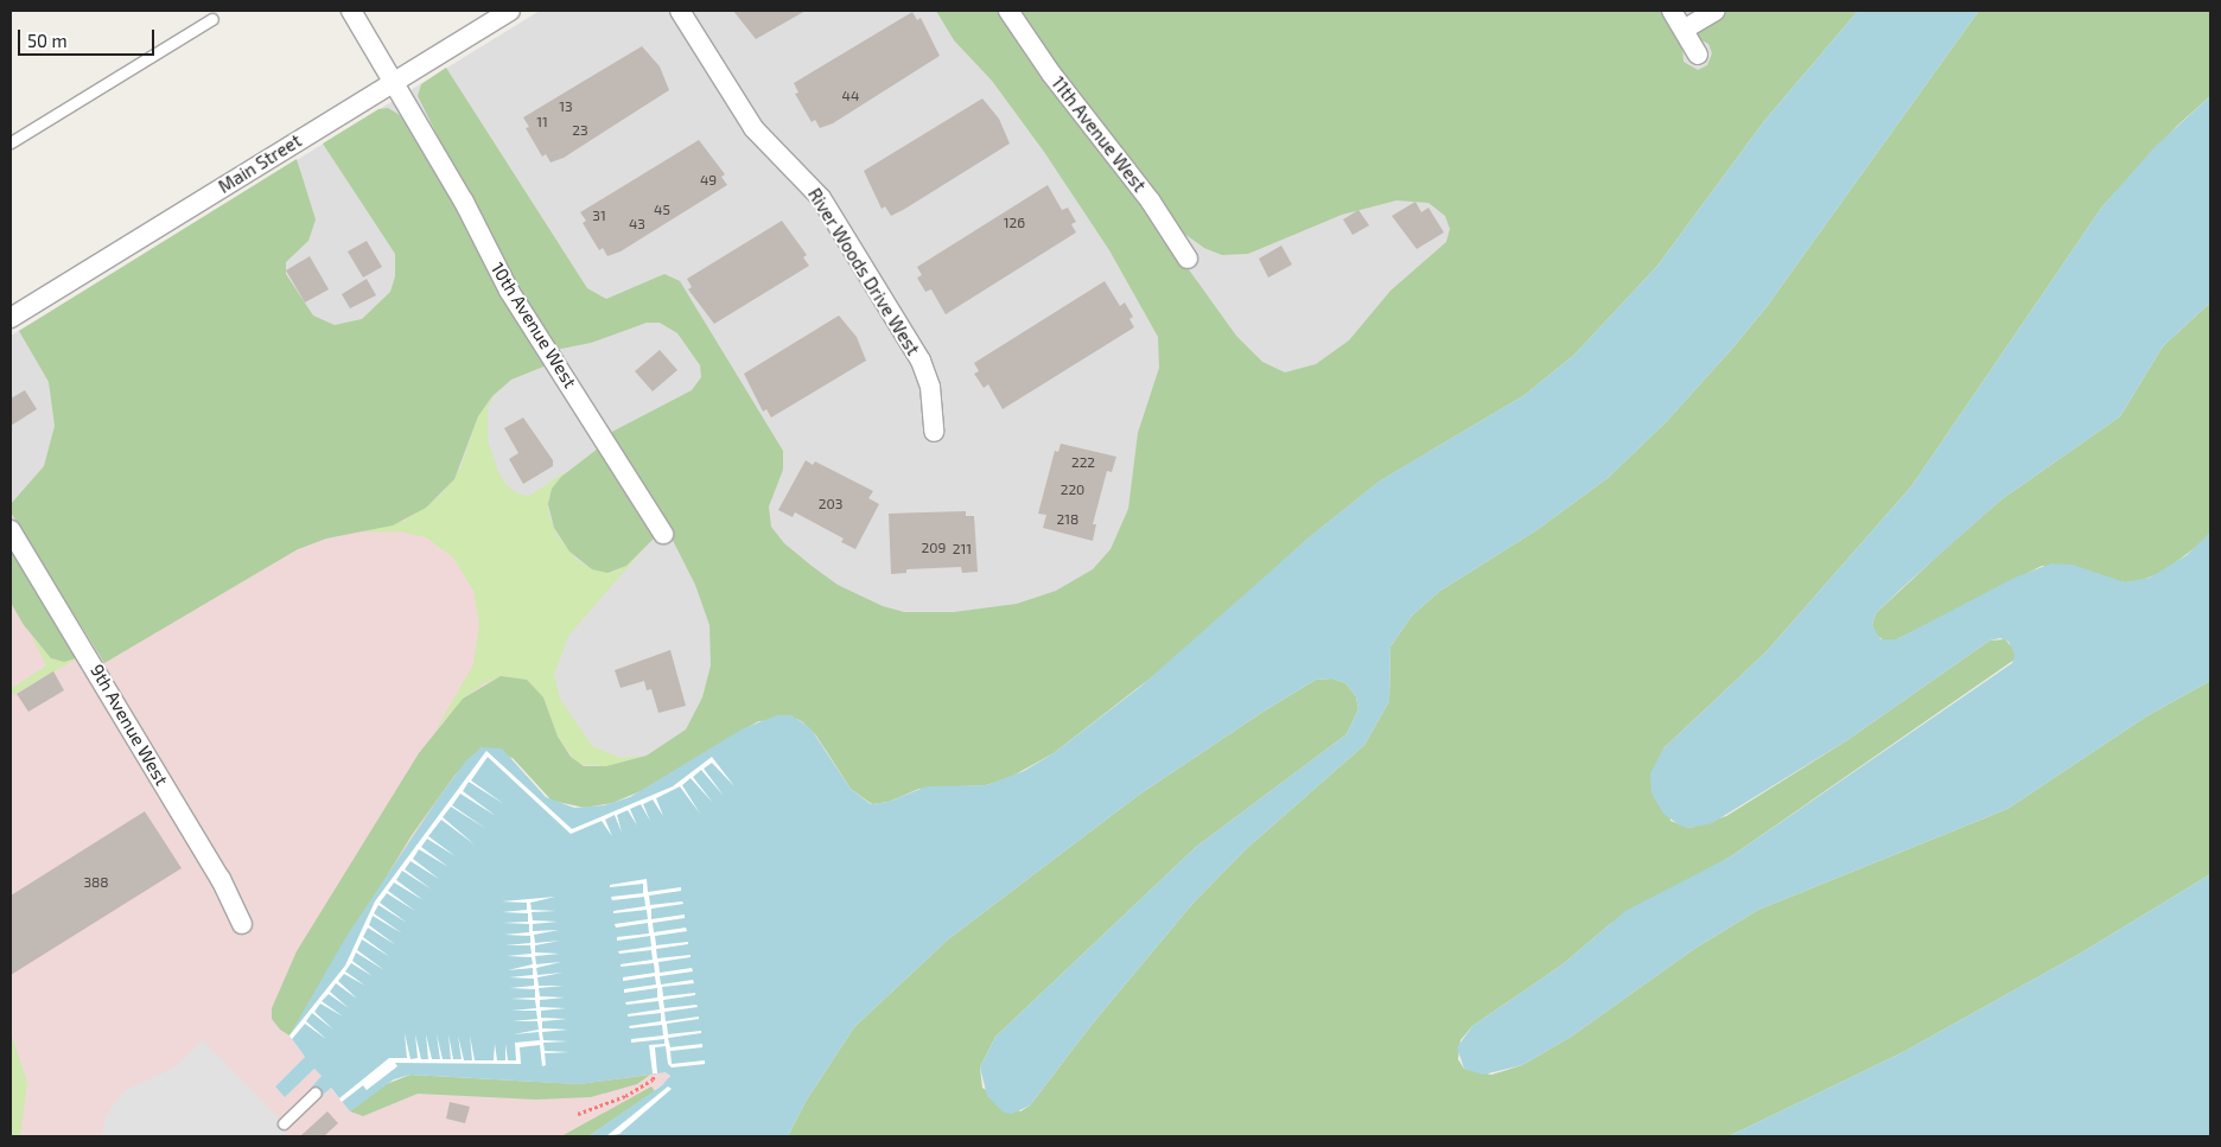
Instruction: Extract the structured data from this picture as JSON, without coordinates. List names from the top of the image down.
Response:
{
  "streets": {
    "street": [
      "11th Avenue West",
      "Main Street",
      "River Woods Drive West",
      "10th Avenue West",
      "9th Avenue West"
    ]
  },
  "crossings": [
    ["Main Street", "10th Avenue West"]
  ],
  "house_numbers": [
    "44",
    "13",
    "11",
    "23",
    "49",
    "45",
    "31",
    "126",
    "43",
    "222",
    "220",
    "203",
    "218",
    "209",
    "211",
    "388"
  ],
  "scale_bar": "50 m"
}
